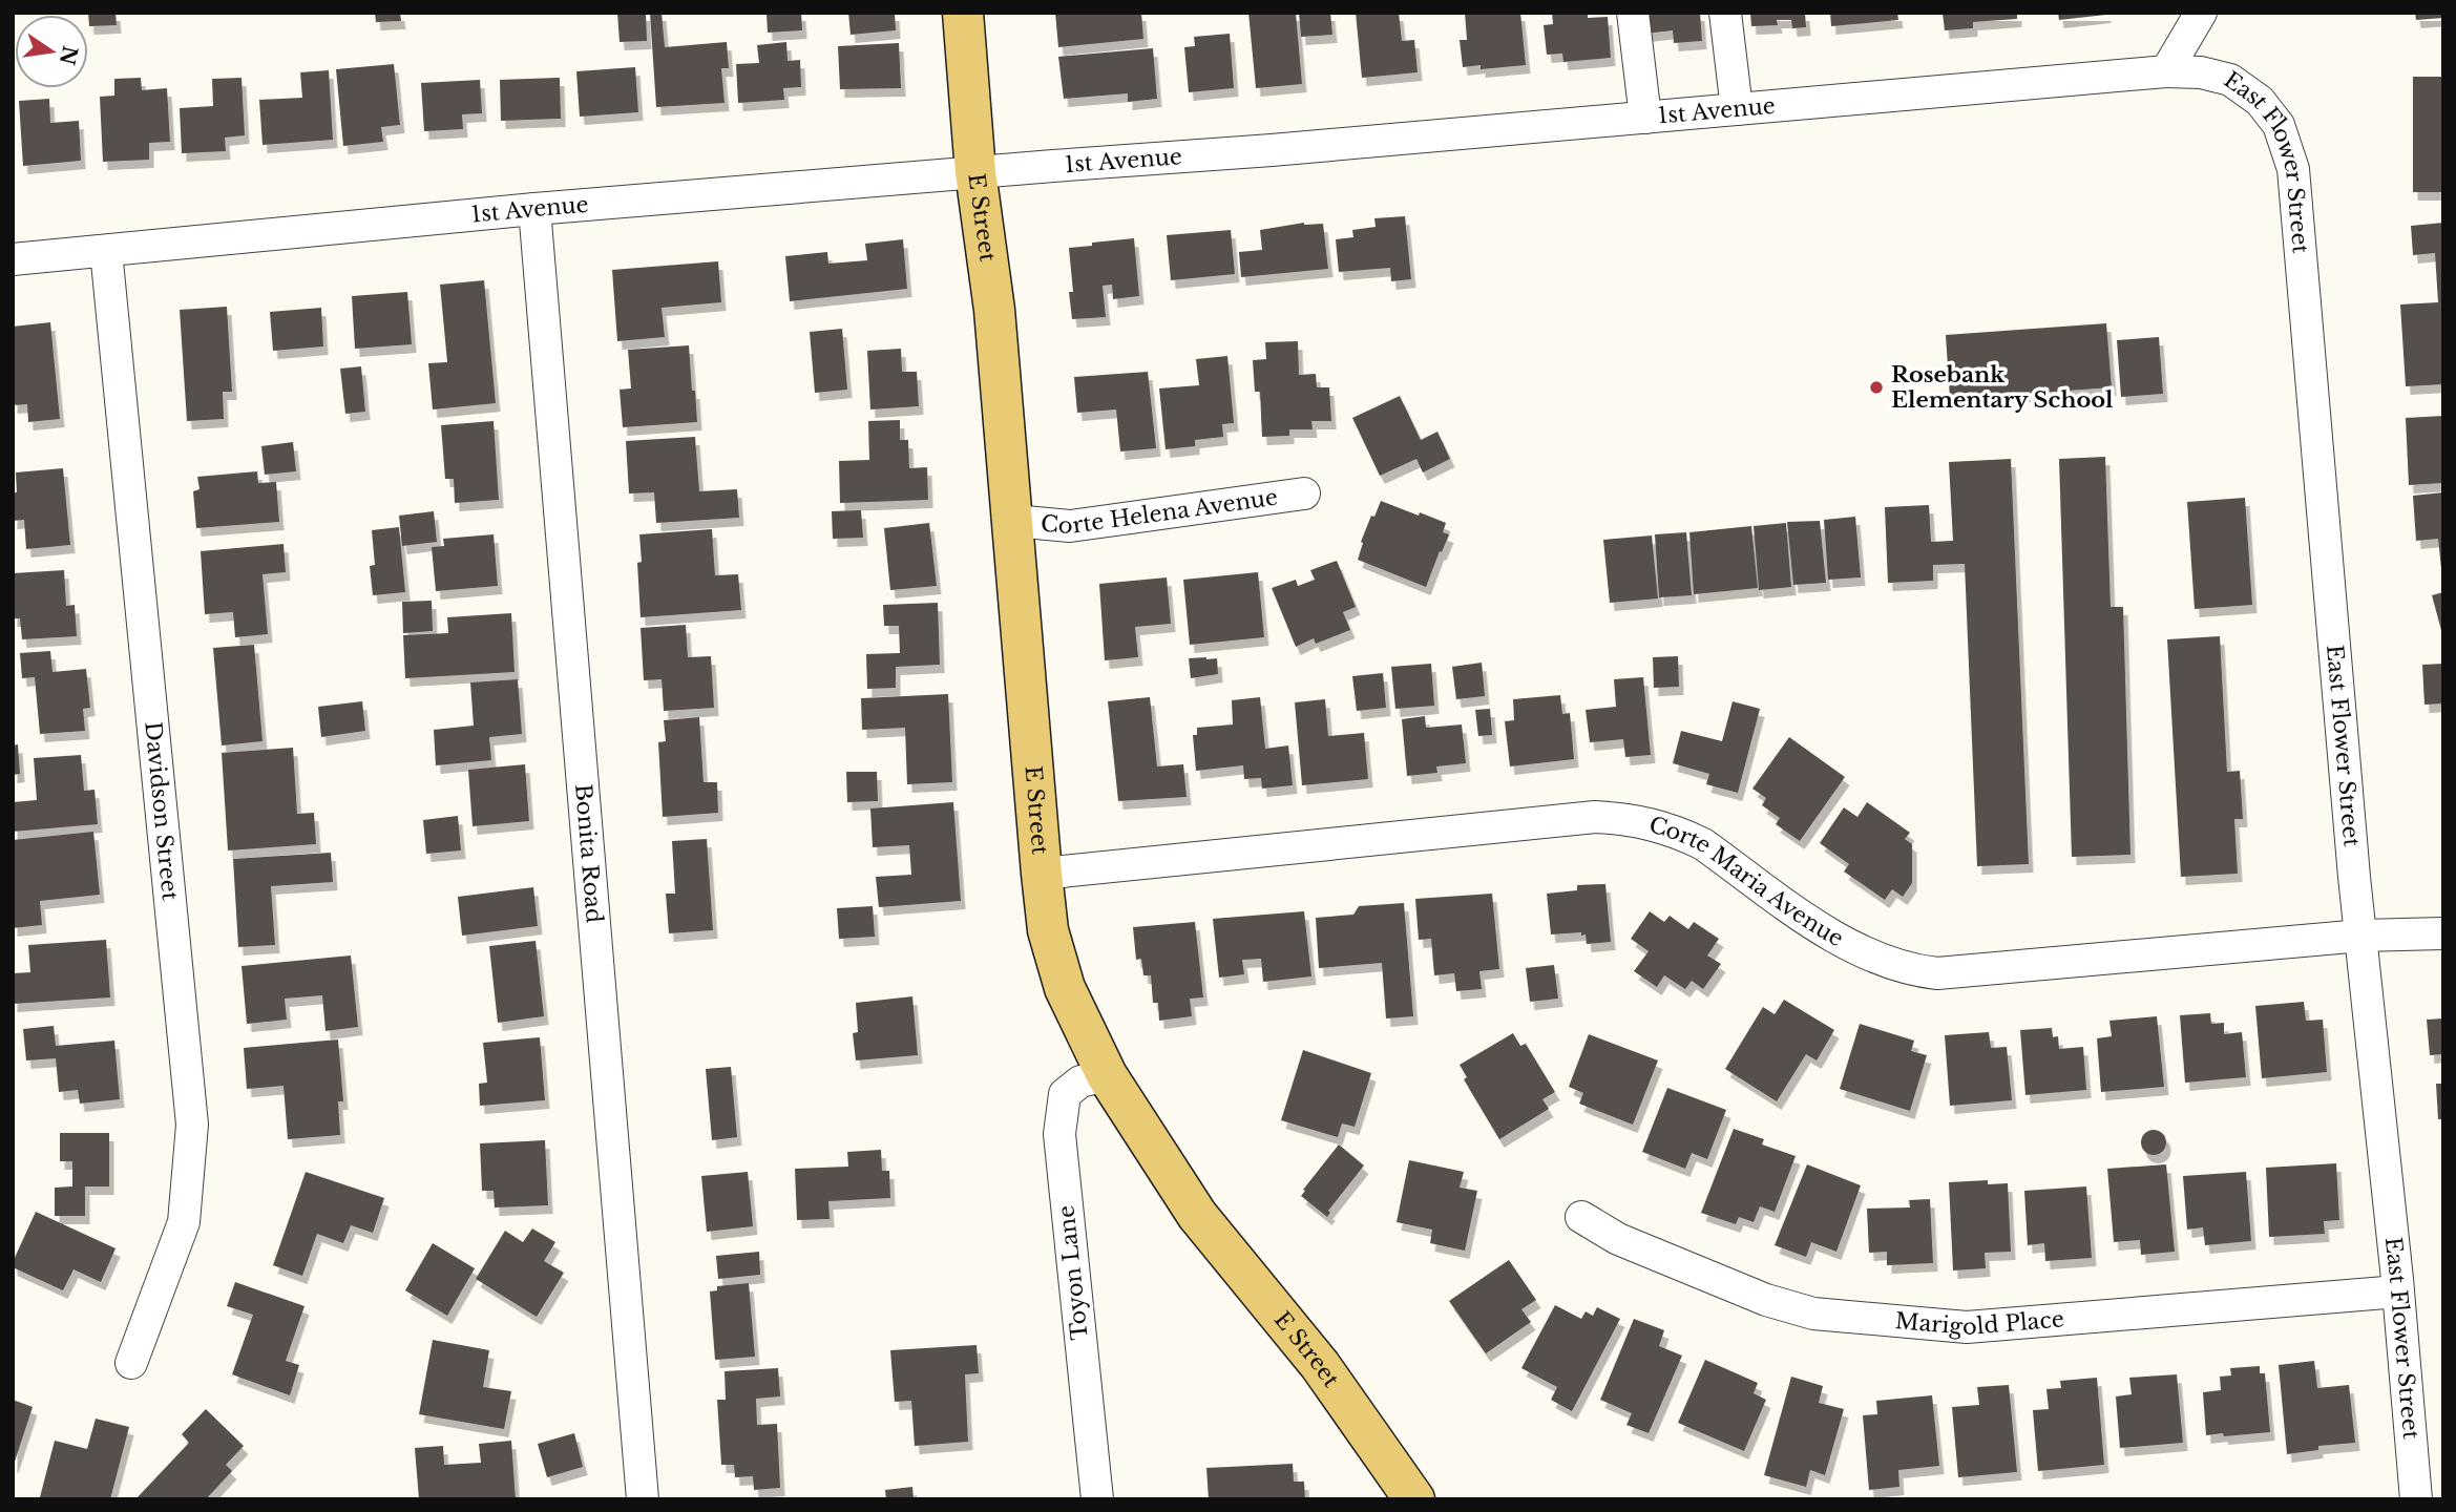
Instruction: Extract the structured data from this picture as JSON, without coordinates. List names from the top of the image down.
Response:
{
  "streets": {
    "main road": ["E Street"],
    "street": [
      "1st Avenue",
      "East Flower Street",
      "Corte Helena Avenue",
      "Davidson Street",
      "Bonita Road",
      "Corte Maria Avenue",
      "Toyon Lane",
      "Marigold Place"
    ]
  },
  "crossings": [
    ["1st Avenue", "East Flower Street"],
    ["1st Avenue", "E Street"],
    ["1st Avenue", "Davidson Street"],
    ["1st Avenue", "Bonita Road"],
    ["East Flower Street", "Corte Maria Avenue"],
    ["East Flower Street", "Marigold Place"],
    ["E Street", "Corte Helena Avenue"],
    ["E Street", "Corte Maria Avenue"],
    ["E Street", "Toyon Lane"]
  ],
  "places": ["Rosebank Elementary School"],
  "north": "right"
}
